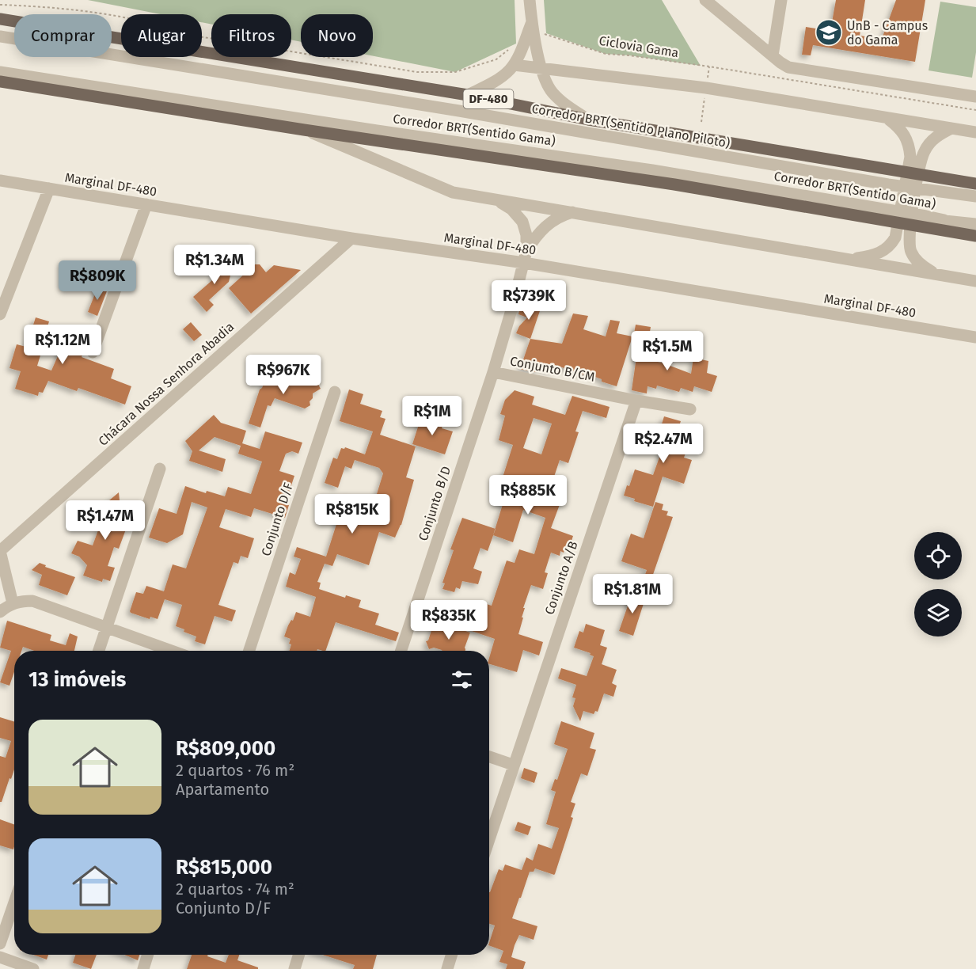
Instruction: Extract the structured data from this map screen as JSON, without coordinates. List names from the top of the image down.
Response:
{
  "streets": {
    "main road": ["DF-480"],
    "street": [
      "Corredor BRT(Sentido Plano Piloto)",
      "Corredor BRT(Sentido Gama)",
      "Marginal DF-480",
      "Conjunto B/CM",
      "Chácara Nossa Senhora Abadia",
      "Conjunto B/D",
      "Conjunto D/F",
      "Conjunto A/B"
    ],
    "path": ["Ciclovia Gama"]
  },
  "crossings": [
    ["Marginal DF-480", "Chácara Nossa Senhora Abadia"],
    ["Marginal DF-480", "Conjunto B/D"],
    ["Conjunto B/CM", "Conjunto B/D"],
    ["Conjunto B/CM", "Conjunto A/B"]
  ],
  "places": {
    "school or university": ["UnB - Campus do Gama"]
  },
  "page": {
    "chip": [
      "Comprar",
      "Alugar",
      "Filtros",
      "Novo"
    ],
    "price": [
      "R$1.34M",
      "R$809K",
      "R$739K",
      "R$1.12M",
      "R$1.5M",
      "R$967K",
      "R$1M",
      "R$2.47M",
      "R$885K",
      "R$815K",
      "R$1.47M",
      "R$1.81M",
      "R$835K"
    ],
    "heading": "13 imóveis",
    "list": [
      {
        "name": "R$809,000",
        "note": "2 quartos · 76 m² · Apartamento"
      },
      {
        "name": "R$815,000",
        "note": "2 quartos · 74 m² · Conjunto D/F"
      }
    ]
  }
}
